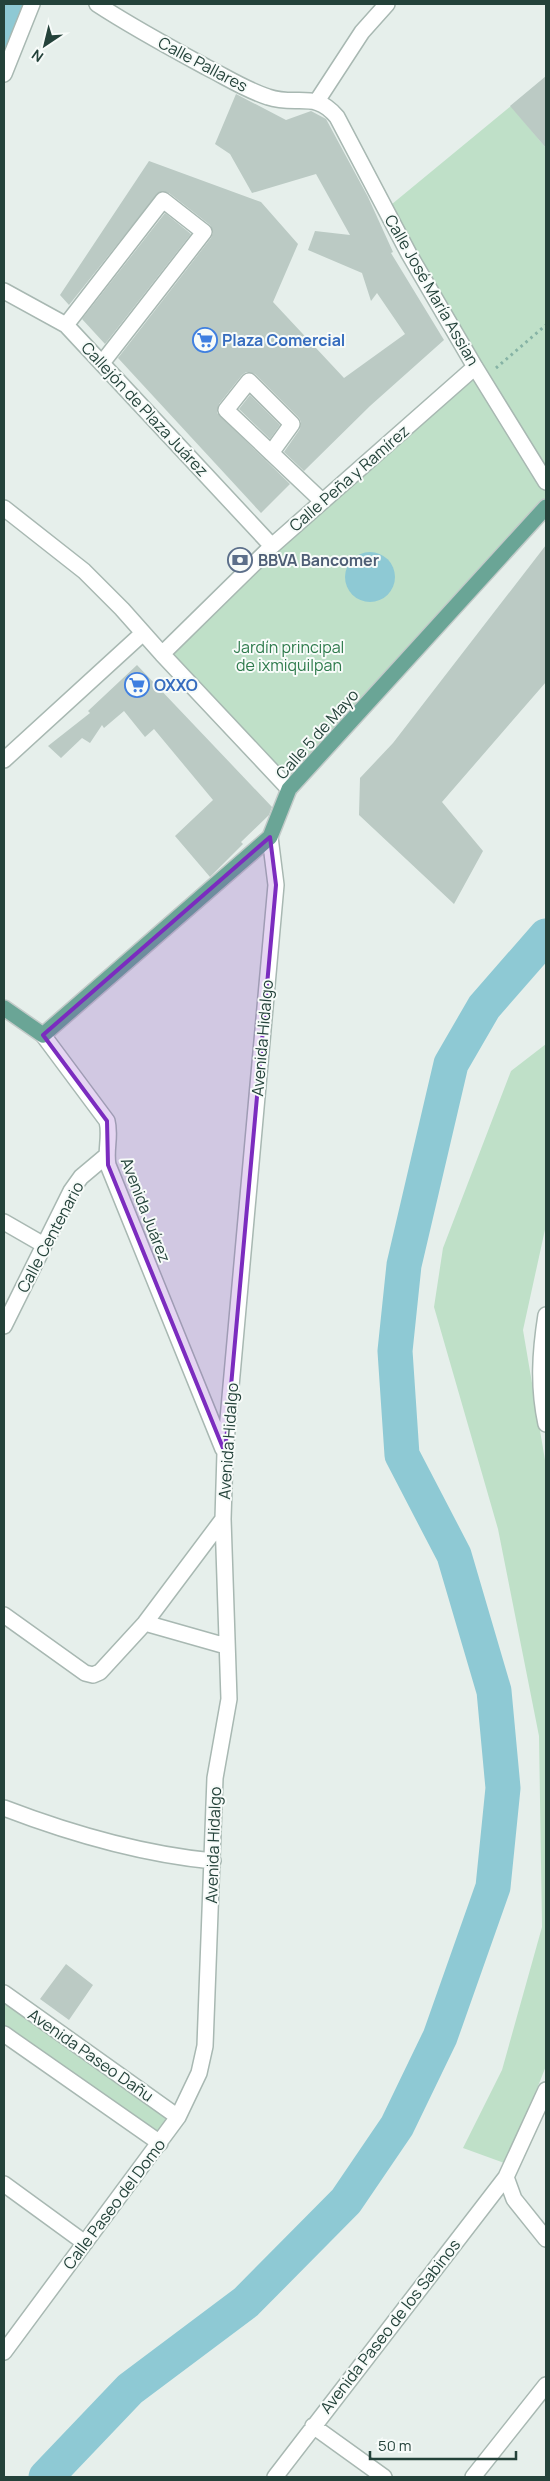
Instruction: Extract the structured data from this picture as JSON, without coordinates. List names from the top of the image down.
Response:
{
  "streets": {
    "main road": ["Calle 5 de Mayo", "Avenida Juárez"],
    "street": [
      "Calle Pallares",
      "Calle José María Assian",
      "Callejón de Plaza Juárez",
      "Calle Peña y Ramírez",
      "Avenida Hidalgo",
      "Calle Centenario",
      "Avenida Paseo Dañu",
      "Calle Paseo del Domo",
      "Avenida Paseo de los Sabinos"
    ]
  },
  "crossings": [
    ["Calle Pallares", "Calle José María Assian"],
    ["Calle José María Assian", "Calle Peña y Ramírez"],
    ["Callejón de Plaza Juárez", "Calle Peña y Ramírez"],
    ["Calle 5 de Mayo", "Avenida Hidalgo"],
    ["Calle 5 de Mayo", "Avenida Juárez"],
    ["Avenida Hidalgo", "Avenida Juárez"],
    ["Avenida Hidalgo", "Calle Paseo del Domo"],
    ["Avenida Juárez", "Calle Centenario"],
    ["Avenida Paseo Dañu", "Calle Paseo del Domo"]
  ],
  "parks": ["Jardín principal de ixmiquilpan"],
  "places": {
    "supermarket": ["Plaza Comercial", "OXXO"],
    "bank": ["BBVA Bancomer"]
  },
  "scale_bar": "50 m",
  "north": "bottom left"
}
